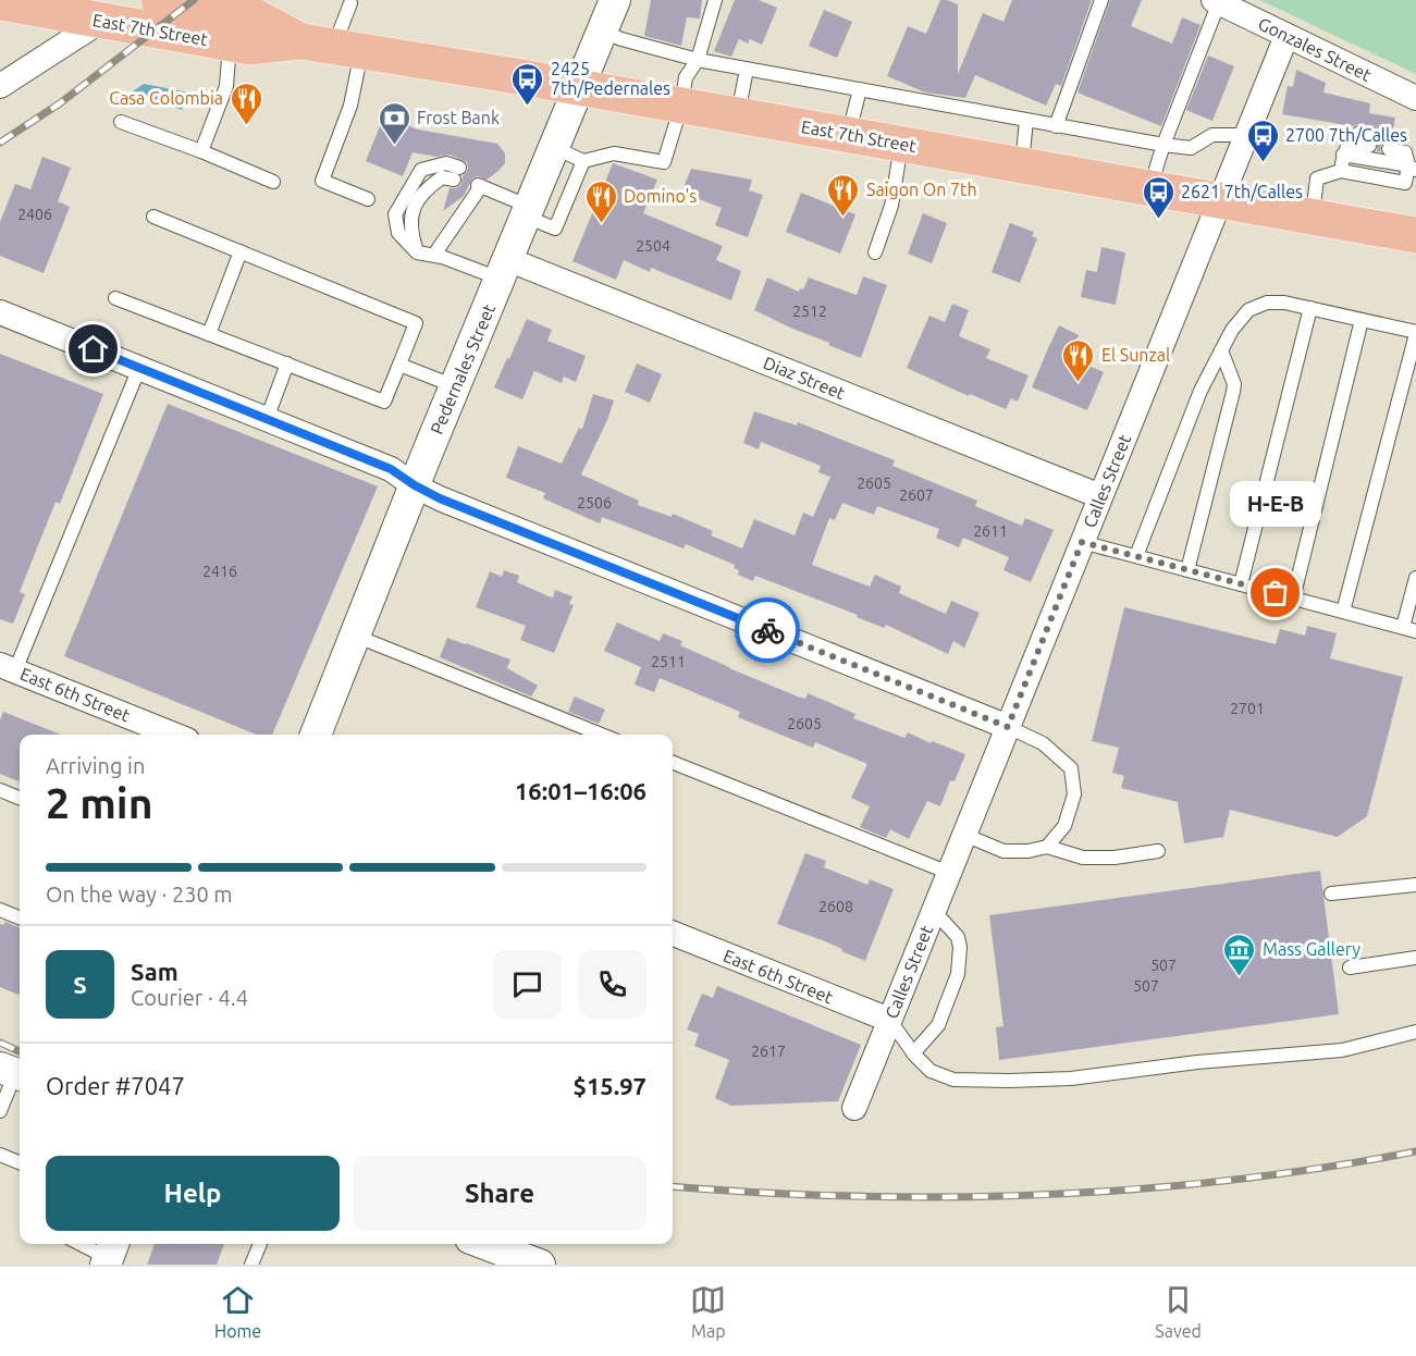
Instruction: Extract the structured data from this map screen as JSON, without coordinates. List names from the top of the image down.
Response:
{
  "streets": {
    "main road": ["East 7th Street"],
    "street": [
      "Gonzales Street",
      "Pedernales Street",
      "Diaz Street",
      "Calles Street",
      "East 6th Street"
    ]
  },
  "crossings": [
    ["East 7th Street", "Pedernales Street"],
    ["East 7th Street", "Calles Street"],
    ["Gonzales Street", "Calles Street"],
    ["Pedernales Street", "Diaz Street"],
    ["Diaz Street", "Calles Street"],
    ["Calles Street", "East 6th Street"]
  ],
  "places": {
    "bus stop": ["2425 7th/Pedernales", "2700 7th/Calles", "2621 7th/Calles"],
    "restaurant": [
      "Casa Colombia",
      "Saigon On 7th",
      "Domino's",
      "El Sunzal"
    ],
    "bank": ["Frost Bank"],
    "other": ["H-E-B"],
    "museum": ["Mass Gallery"]
  },
  "house_numbers": [
    "2406",
    "2504",
    "2512",
    "2605",
    "2607",
    "2506",
    "2611",
    "2416",
    "2511",
    "2701",
    "2605",
    "2608",
    "507",
    "507",
    "2617"
  ],
  "page": {
    "bubble": "H-E-B",
    "heading": ["2 min", "Arriving in", "16:01–16:06"],
    "panel": [
      "Sam",
      "Courier · 4.4",
      "Order #7047",
      "$15.97"
    ],
    "bar": "On the way · 230 m",
    "round": "S",
    "buttons": ["Help", "Share"],
    "tabs": ["Home", "Map", "Saved"]
  }
}
